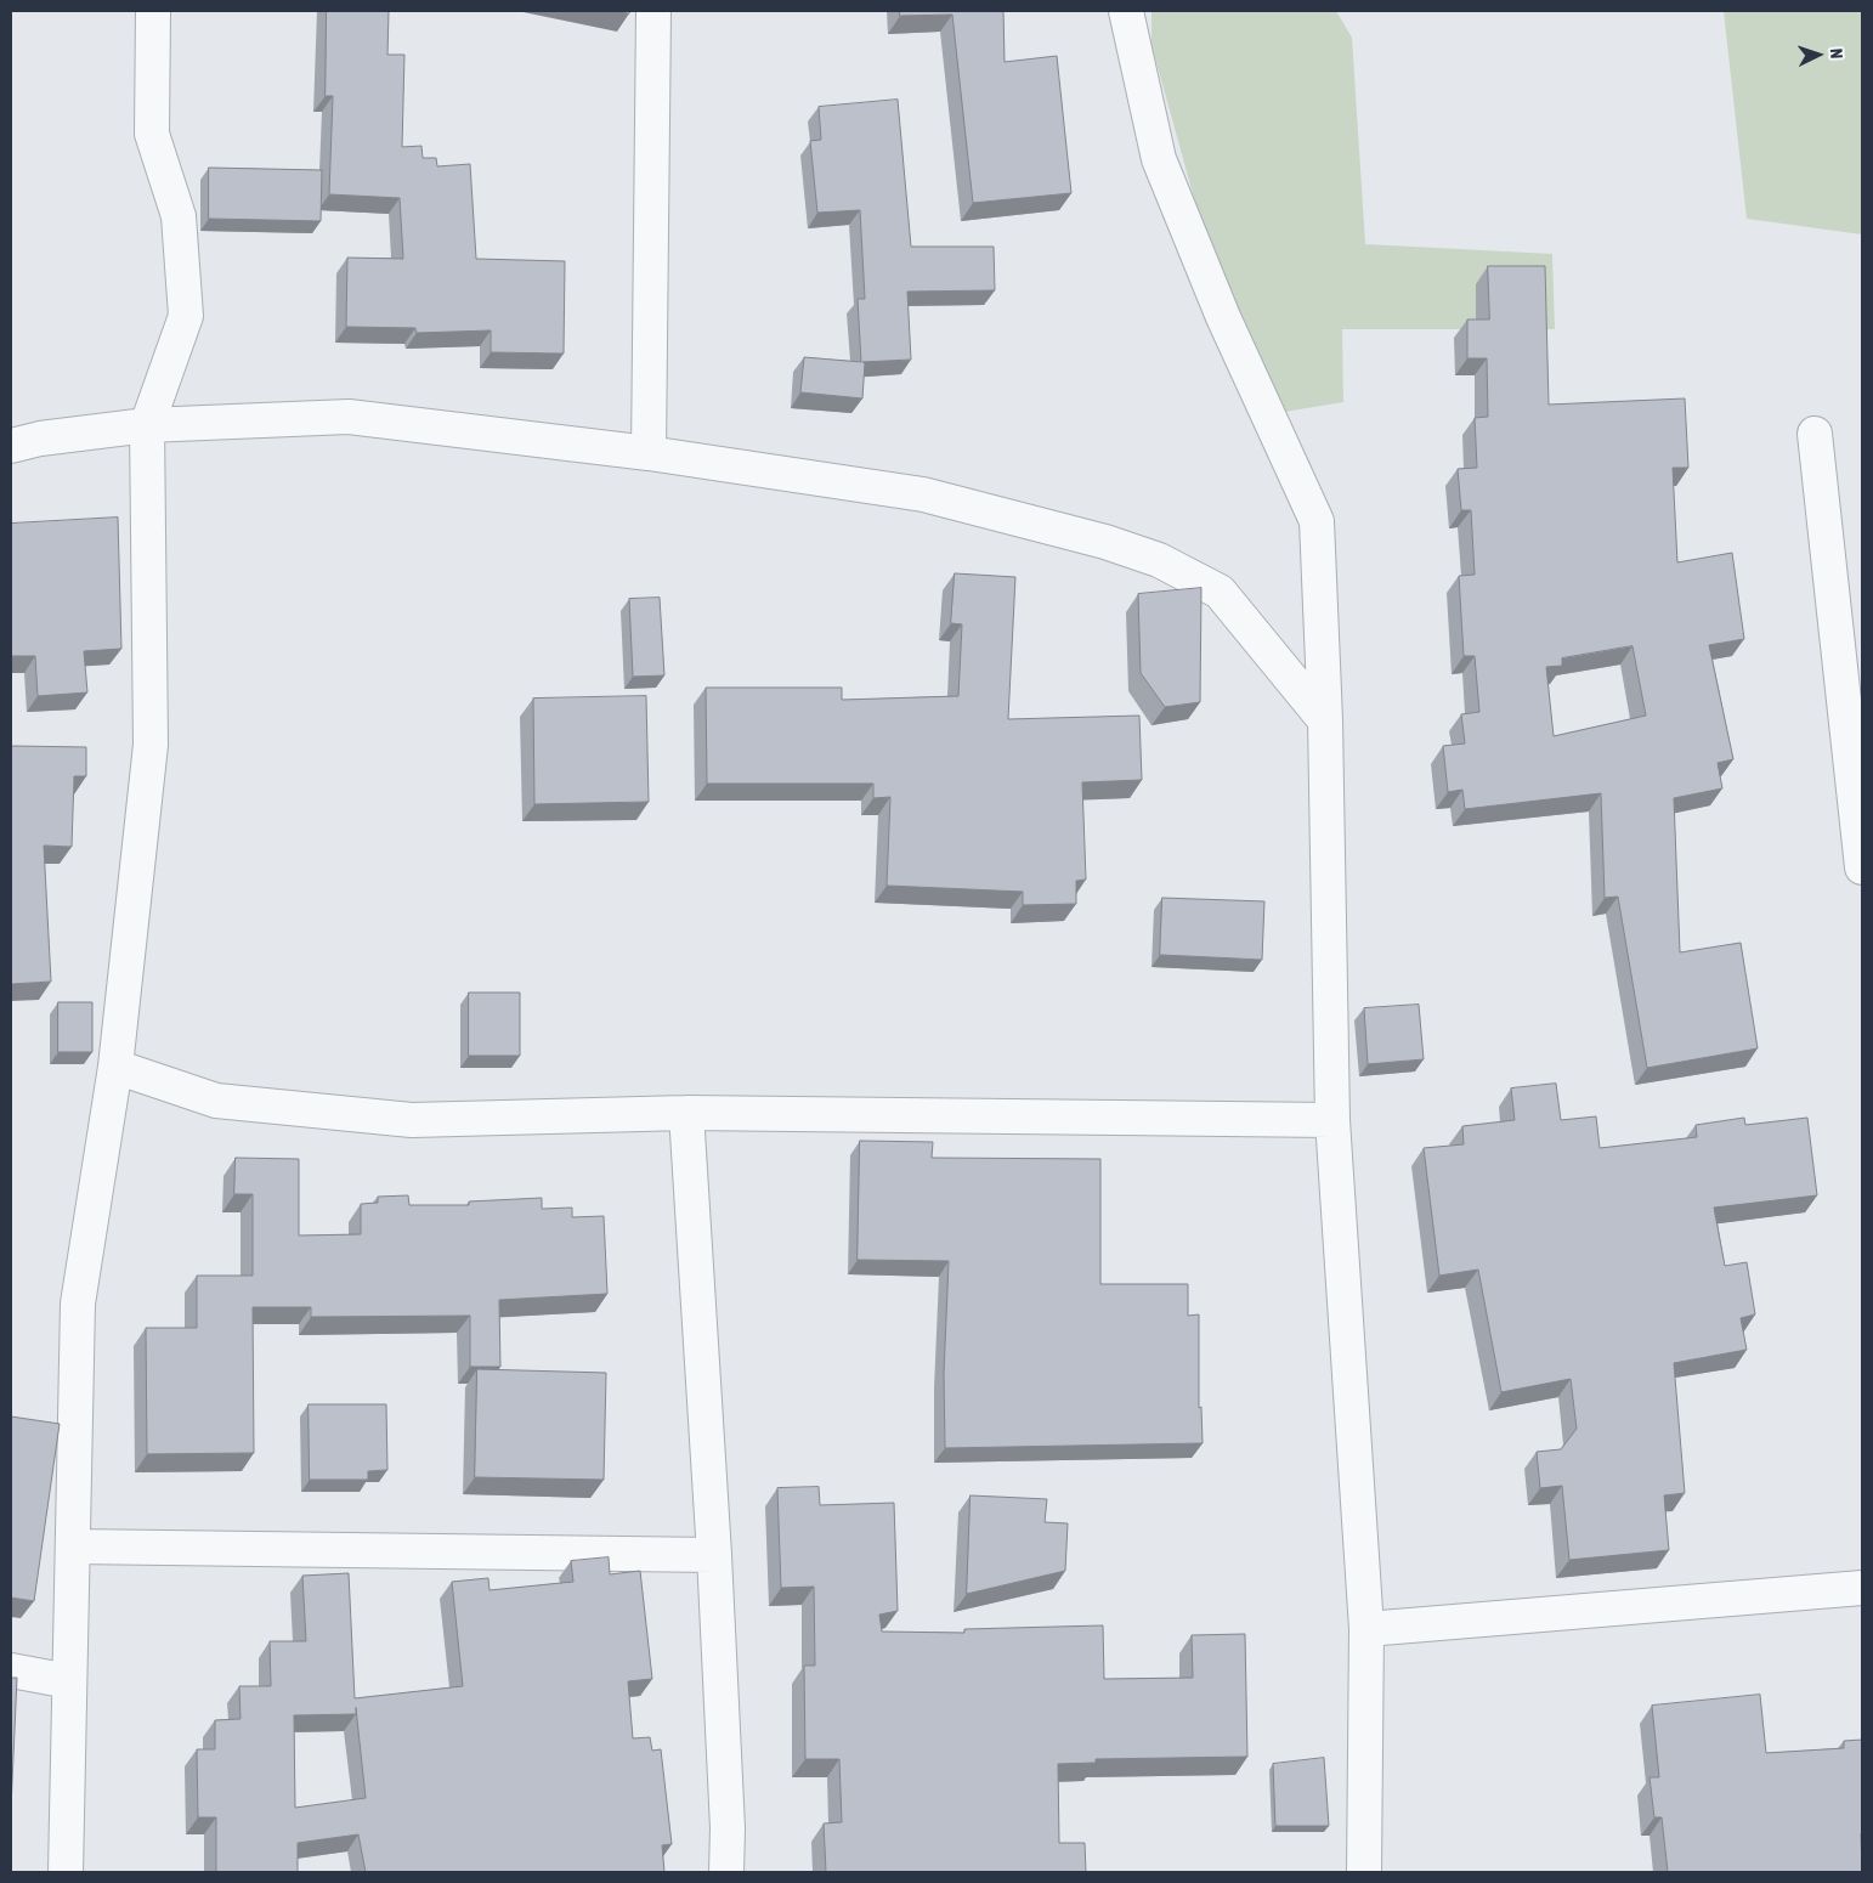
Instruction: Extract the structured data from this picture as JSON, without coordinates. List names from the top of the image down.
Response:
{
  "north": "right"
}
